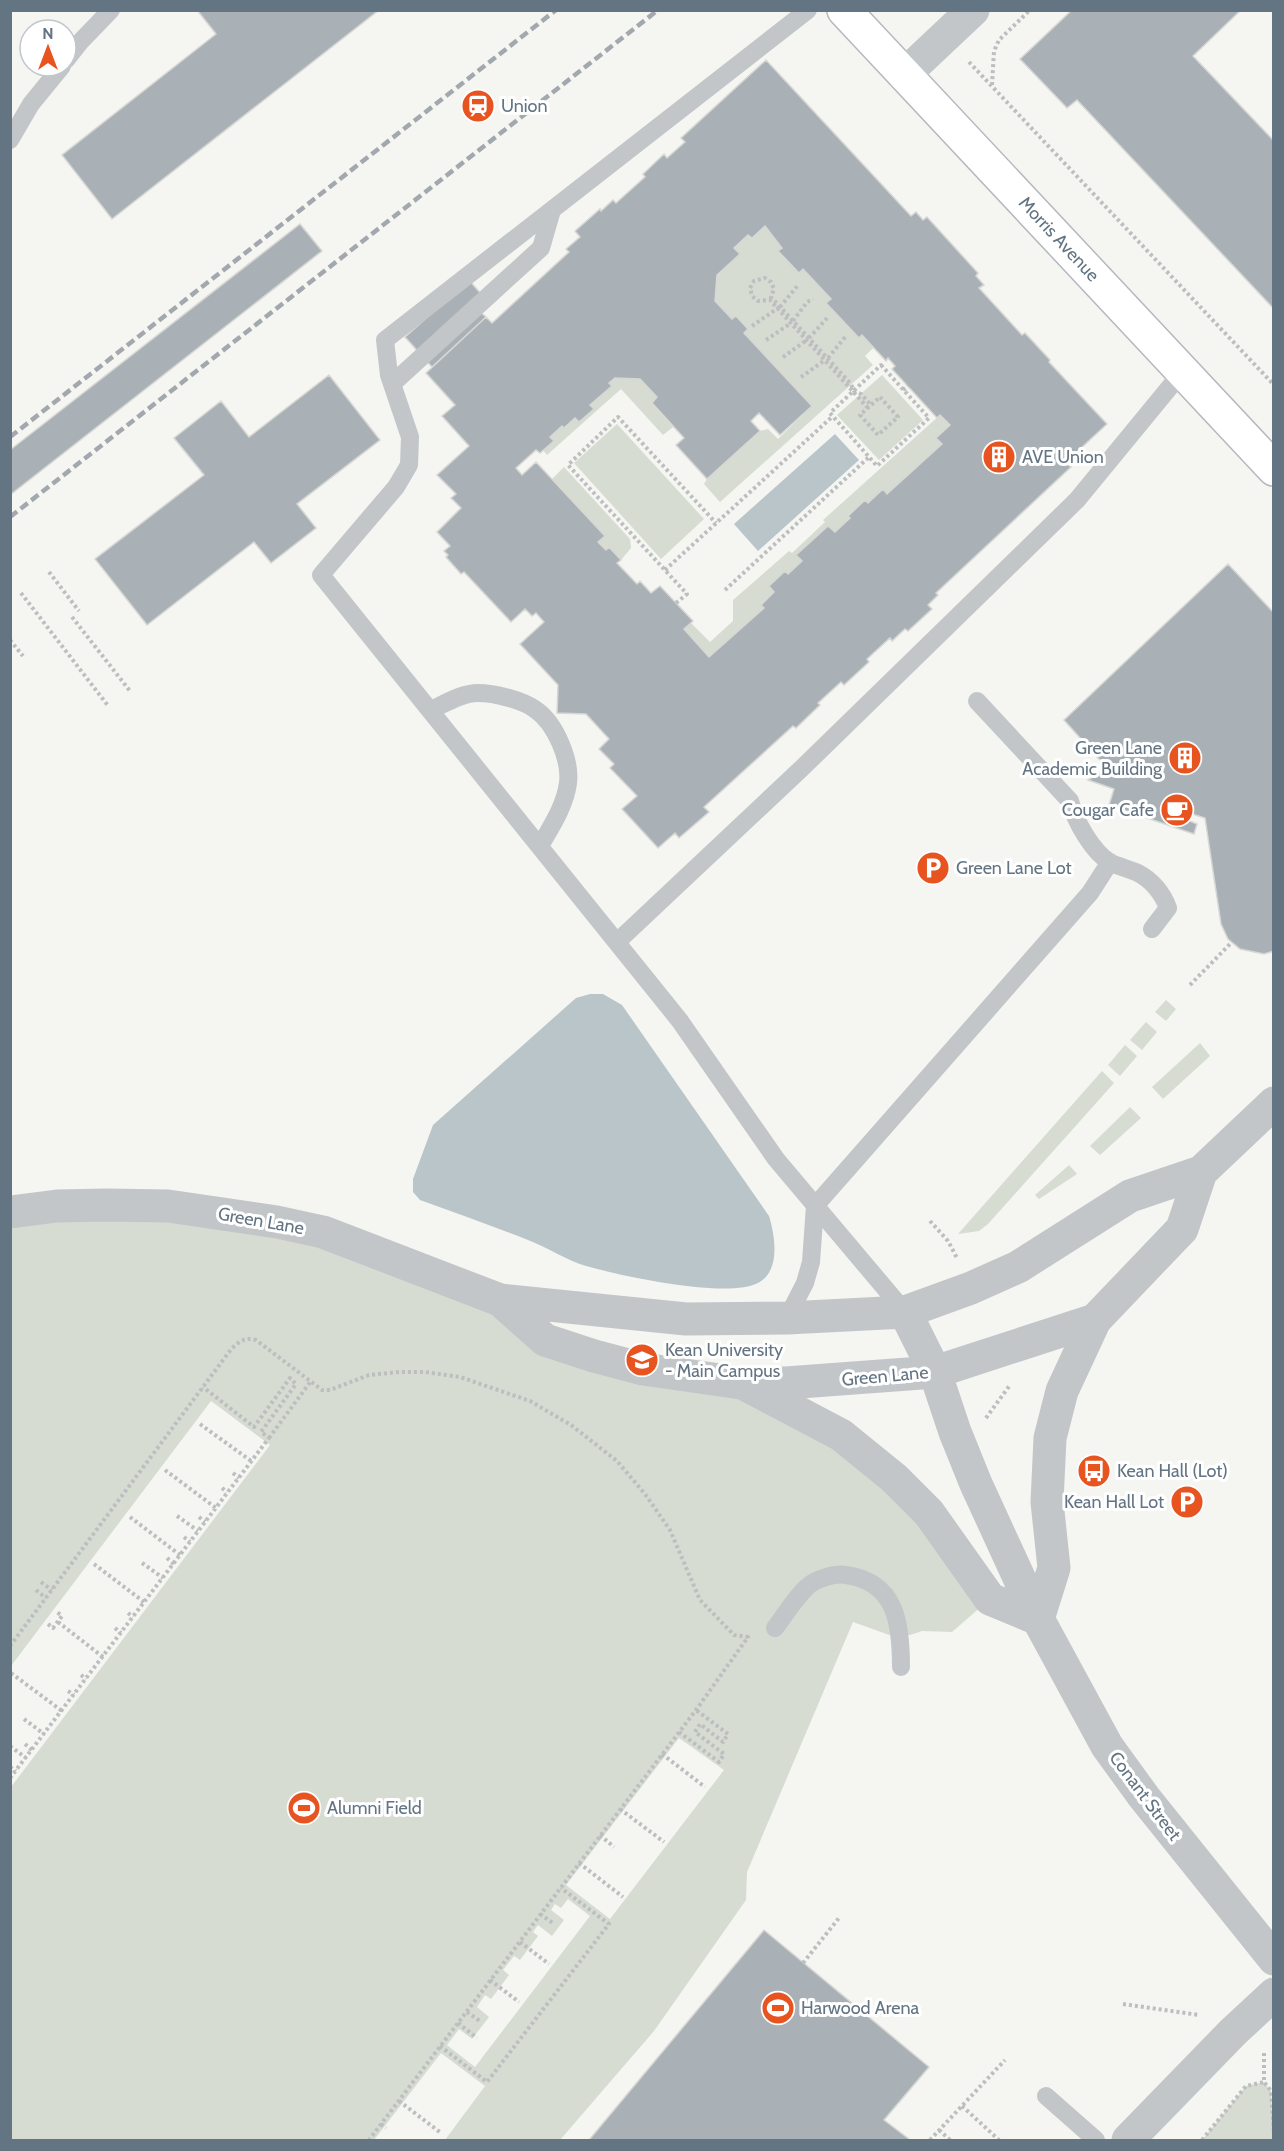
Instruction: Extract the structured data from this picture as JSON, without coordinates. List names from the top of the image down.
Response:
{
  "streets": {
    "main road": ["Morris Avenue"],
    "street": ["Green Lane", "Conant Street"]
  },
  "crossings": [
    ["Green Lane", "Conant Street"]
  ],
  "places": {
    "station": ["Union"],
    "building": ["AVE Union", "Green Lane Academic Building"],
    "cafe": ["Cougar Cafe"],
    "parking": ["Green Lane Lot", "Kean Hall Lot"],
    "school or university": ["Kean University - Main Campus"],
    "bus stop": ["Kean Hall (Lot)"],
    "sports": ["Alumni Field", "Harwood Arena"]
  },
  "north": "top"
}
